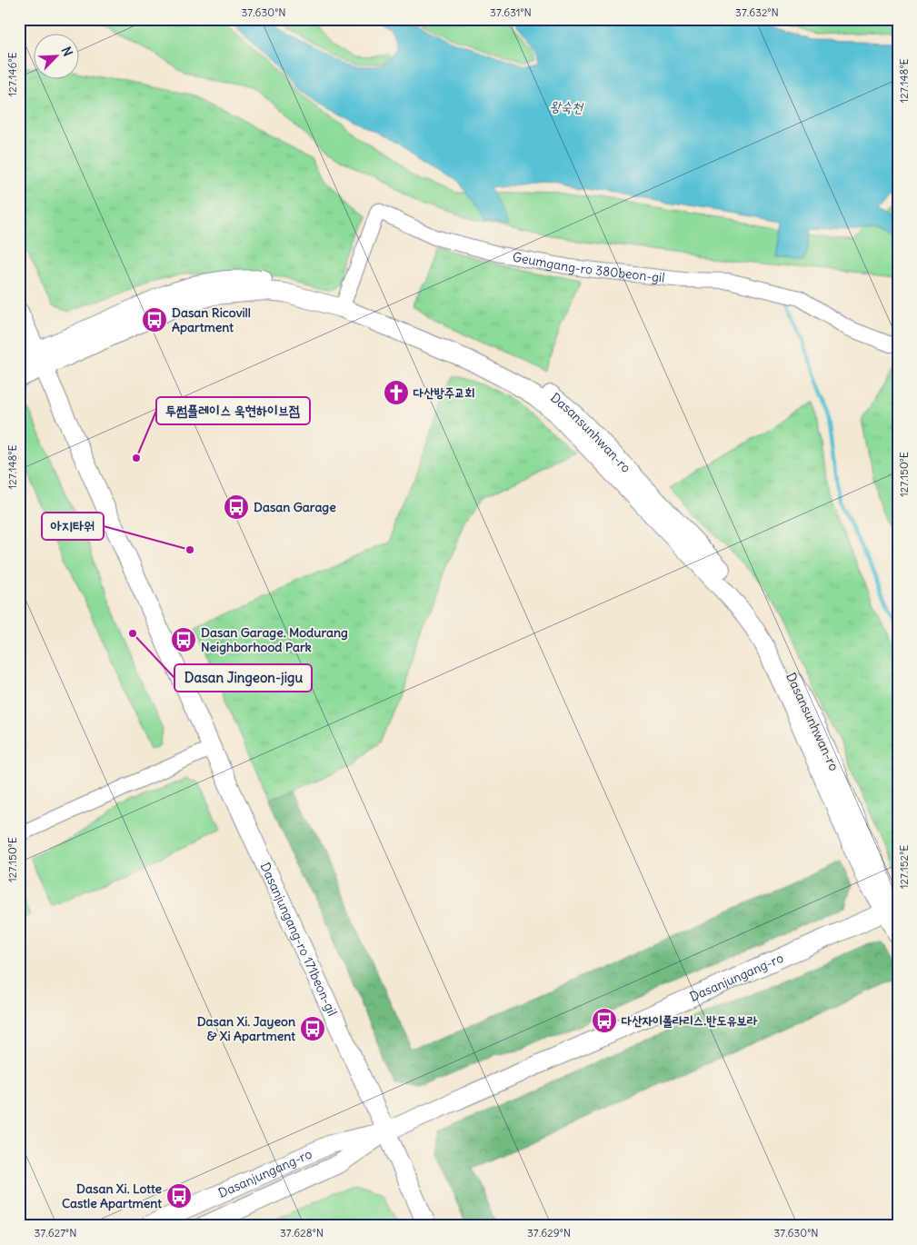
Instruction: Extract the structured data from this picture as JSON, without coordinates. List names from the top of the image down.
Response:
{
  "streets": {
    "street": [
      "Geumgang-ro 380beon-gil",
      "Dasansunhwan-ro",
      "Dasanjungang-ro 171beon-gil",
      "Dasanjungang-ro"
    ]
  },
  "crossings": [
    ["Geumgang-ro 380beon-gil", "Dasansunhwan-ro"],
    ["Dasansunhwan-ro", "Dasanjungang-ro 171beon-gil"],
    ["Dasansunhwan-ro", "Dasanjungang-ro"],
    ["Dasanjungang-ro 171beon-gil", "Dasanjungang-ro"]
  ],
  "water": ["왕숙천"],
  "places": {
    "bus stop": [
      "Dasan Ricovill Apartment",
      "Dasan Garage",
      "Dasan Garage. Modurang Neighborhood Park",
      "다산자이폴라리스.반도유보라",
      "Dasan Xi. Jayeon & Xi Apartment",
      "Dasan Xi. Lotte Castle Apartment"
    ],
    "church": ["다산방주교회"],
    "other": ["투썸플레이스 욱현하이브점", "아지타워", "Dasan Jingeon-jigu"]
  },
  "north": "top right",
  "coordinates": [
    "37.630°N",
    "37.631°N",
    "37.632°N",
    "127.146°E",
    "127.148°E",
    "127.150°E",
    "127.152°E",
    "37.627°N",
    "37.628°N",
    "37.629°N"
  ]
}
